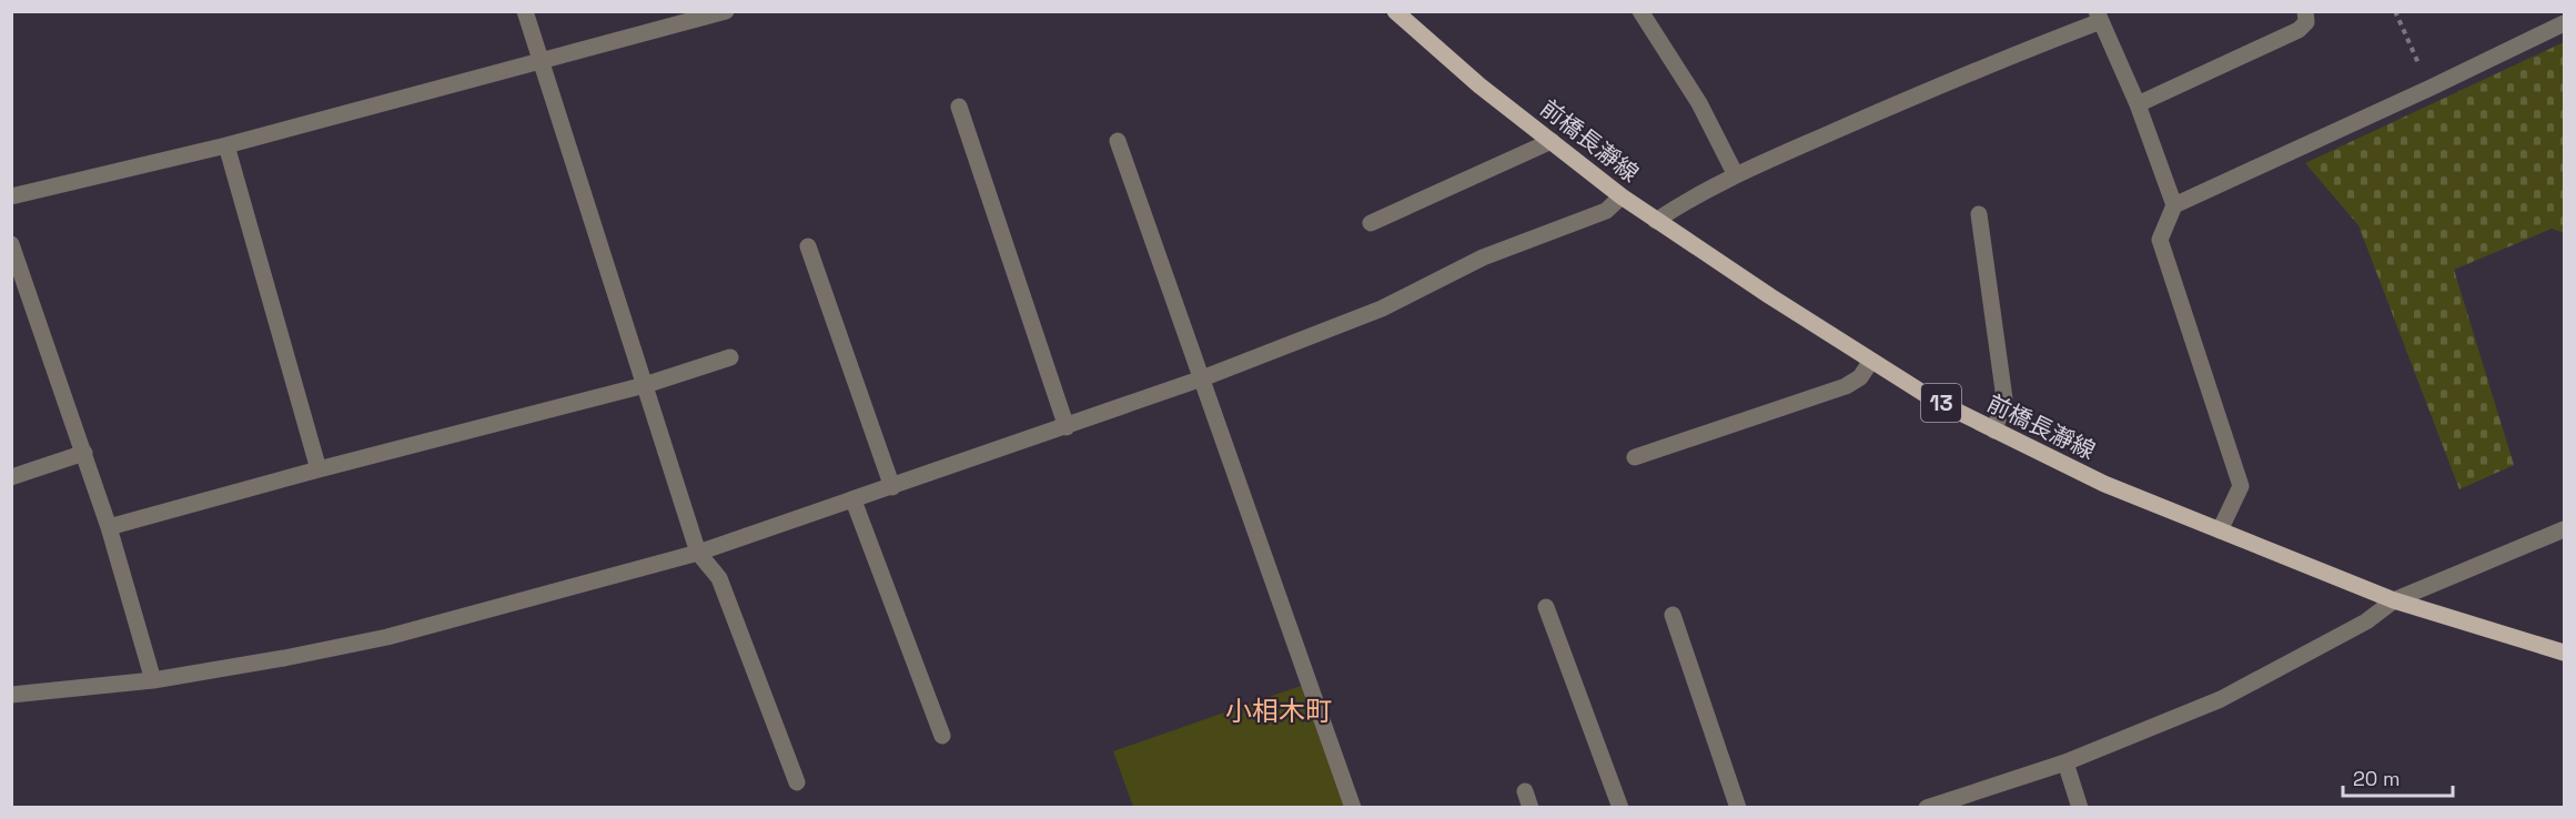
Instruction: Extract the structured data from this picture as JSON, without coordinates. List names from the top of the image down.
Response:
{
  "streets": {
    "main road": ["前橋長瀞線", "13"]
  },
  "districts": ["小相木町"],
  "scale_bar": "20 m"
}
